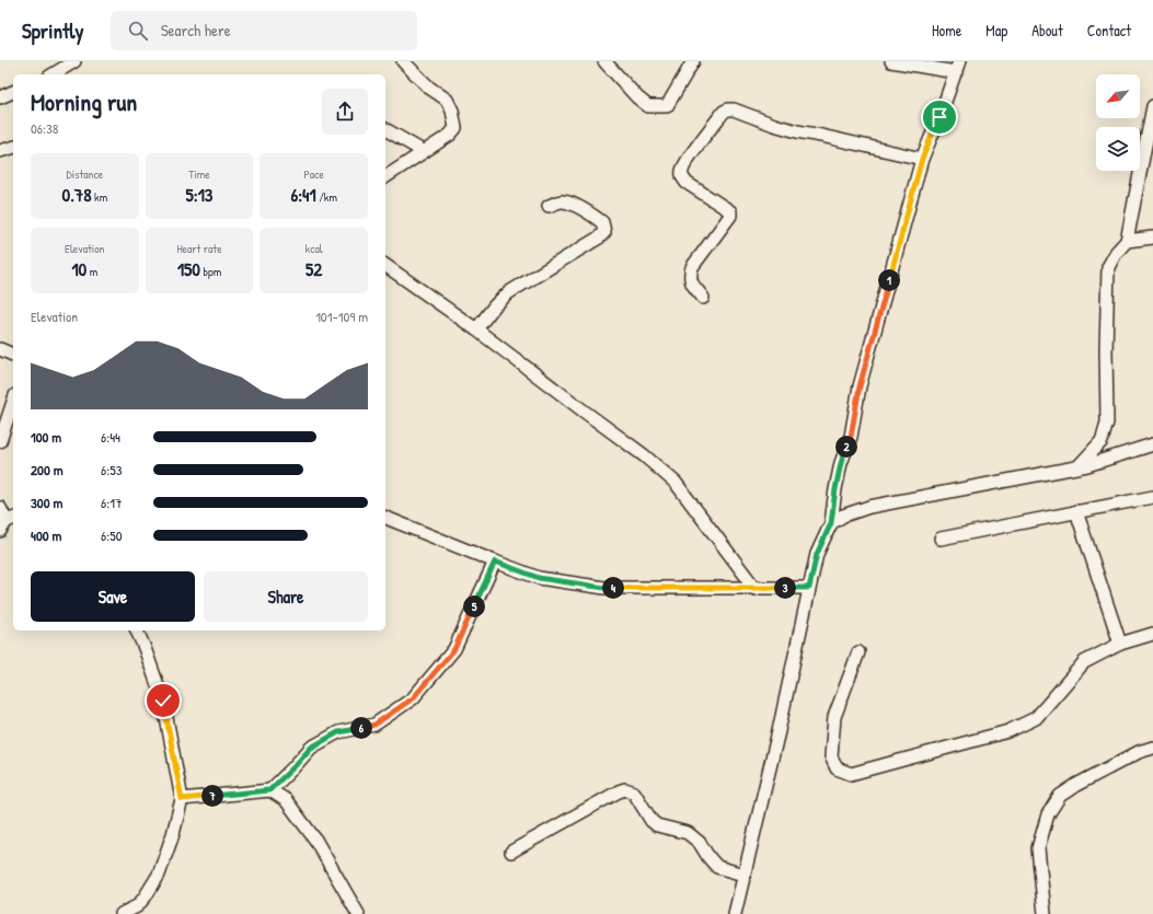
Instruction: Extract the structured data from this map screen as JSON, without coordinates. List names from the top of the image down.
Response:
{
  "north": "bottom left",
  "page": {
    "header": "Sprintly",
    "search": "Search here",
    "nav": [
      "Home",
      "Map",
      "About",
      "Contact"
    ],
    "heading": ["Morning run", "06:38"],
    "stats": [
      ["Distance", "0.78 km"],
      ["Time", "5:13"],
      ["Pace", "6:41 /km"],
      ["Elevation", "10 m"],
      ["Heart rate", "150 bpm"],
      ["kcal", "52"]
    ],
    "pins": [
      "1",
      "2",
      "3",
      "4",
      "5",
      "6",
      "7"
    ],
    "chart": ["Elevation", "101–109 m"],
    "list": [
      {
        "name": "100 m",
        "note": "6:44"
      },
      {
        "name": "200 m",
        "note": "6:53"
      },
      {
        "name": "300 m",
        "note": "6:17"
      },
      {
        "name": "400 m",
        "note": "6:50"
      }
    ],
    "buttons": ["Save", "Share"]
  }
}
